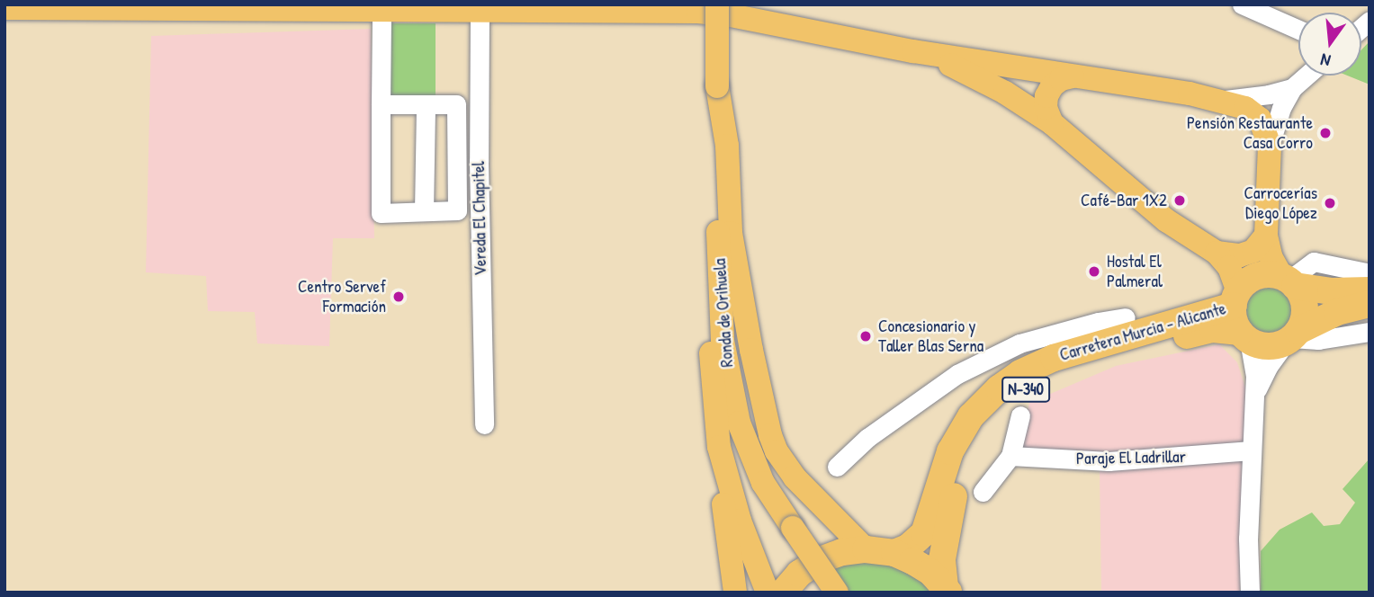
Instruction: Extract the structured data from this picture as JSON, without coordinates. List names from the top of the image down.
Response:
{
  "streets": {
    "highway": ["Carretera Murcia - Alicante", "N-340"],
    "main road": ["Ronda de Orihuela"],
    "street": ["Vereda El Chapitel", "Paraje El Ladrillar"]
  },
  "crossings": [
    ["Carretera Murcia - Alicante", "N-340"]
  ],
  "places": [
    "Pensión Restaurante Casa Corro",
    "Café-Bar 1X2",
    "Carrocerías Diego López",
    "Hostal El Palmeral",
    "Centro Servef Formación",
    "Concesionario y Taller Blas Serna"
  ],
  "north": "bottom"
}
